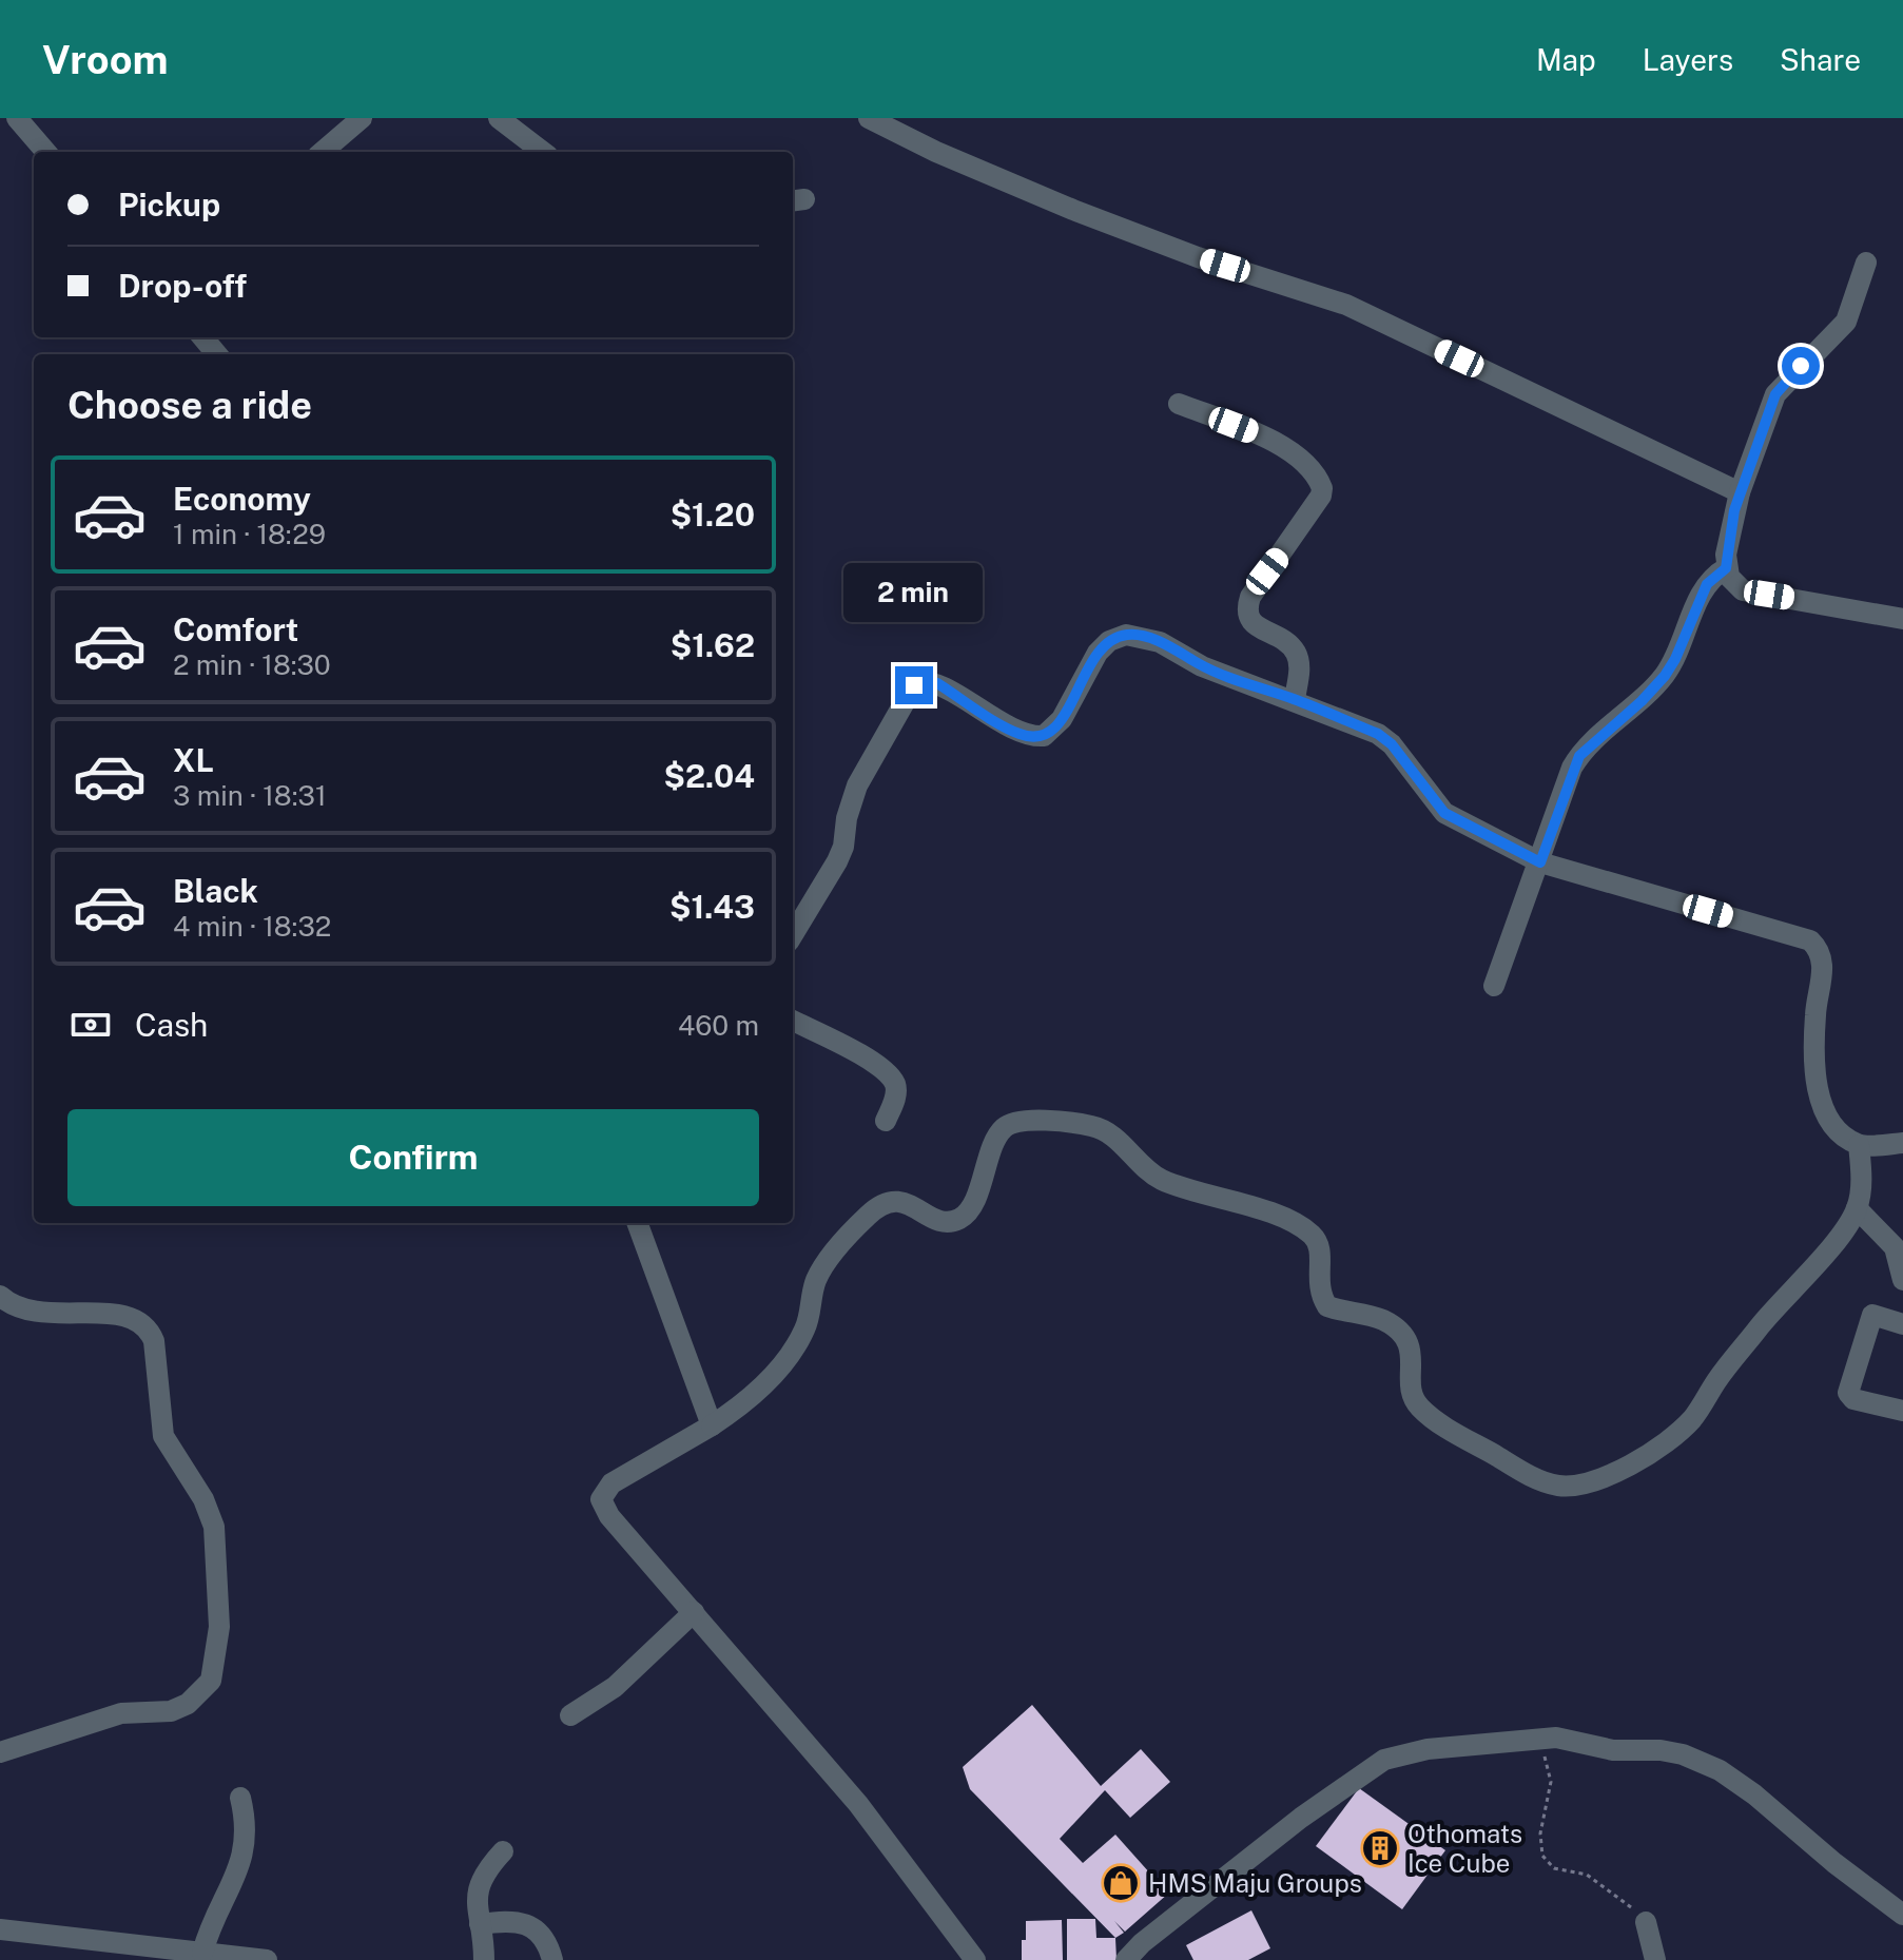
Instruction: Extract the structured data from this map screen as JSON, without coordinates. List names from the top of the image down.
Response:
{
  "places": {
    "building": ["Othomats Ice Cube"],
    "shop": ["HMS Maju Groups"]
  },
  "page": {
    "header": "Vroom",
    "nav": ["Map", "Layers", "Share"],
    "banner": ["Pickup", "Drop-off"],
    "heading": "Choose a ride",
    "list": [
      {
        "name": "Economy",
        "note": "1 min · 18:29",
        "value": "$1.20"
      },
      {
        "name": "Comfort",
        "note": "2 min · 18:30",
        "value": "$1.62"
      },
      {
        "name": "XL",
        "note": "3 min · 18:31",
        "value": "$2.04"
      },
      {
        "name": "Black",
        "note": "4 min · 18:32",
        "value": "$1.43"
      }
    ],
    "bubble": "2 min",
    "pay": ["Cash", "460 m"],
    "buttons": "Confirm"
  }
}
